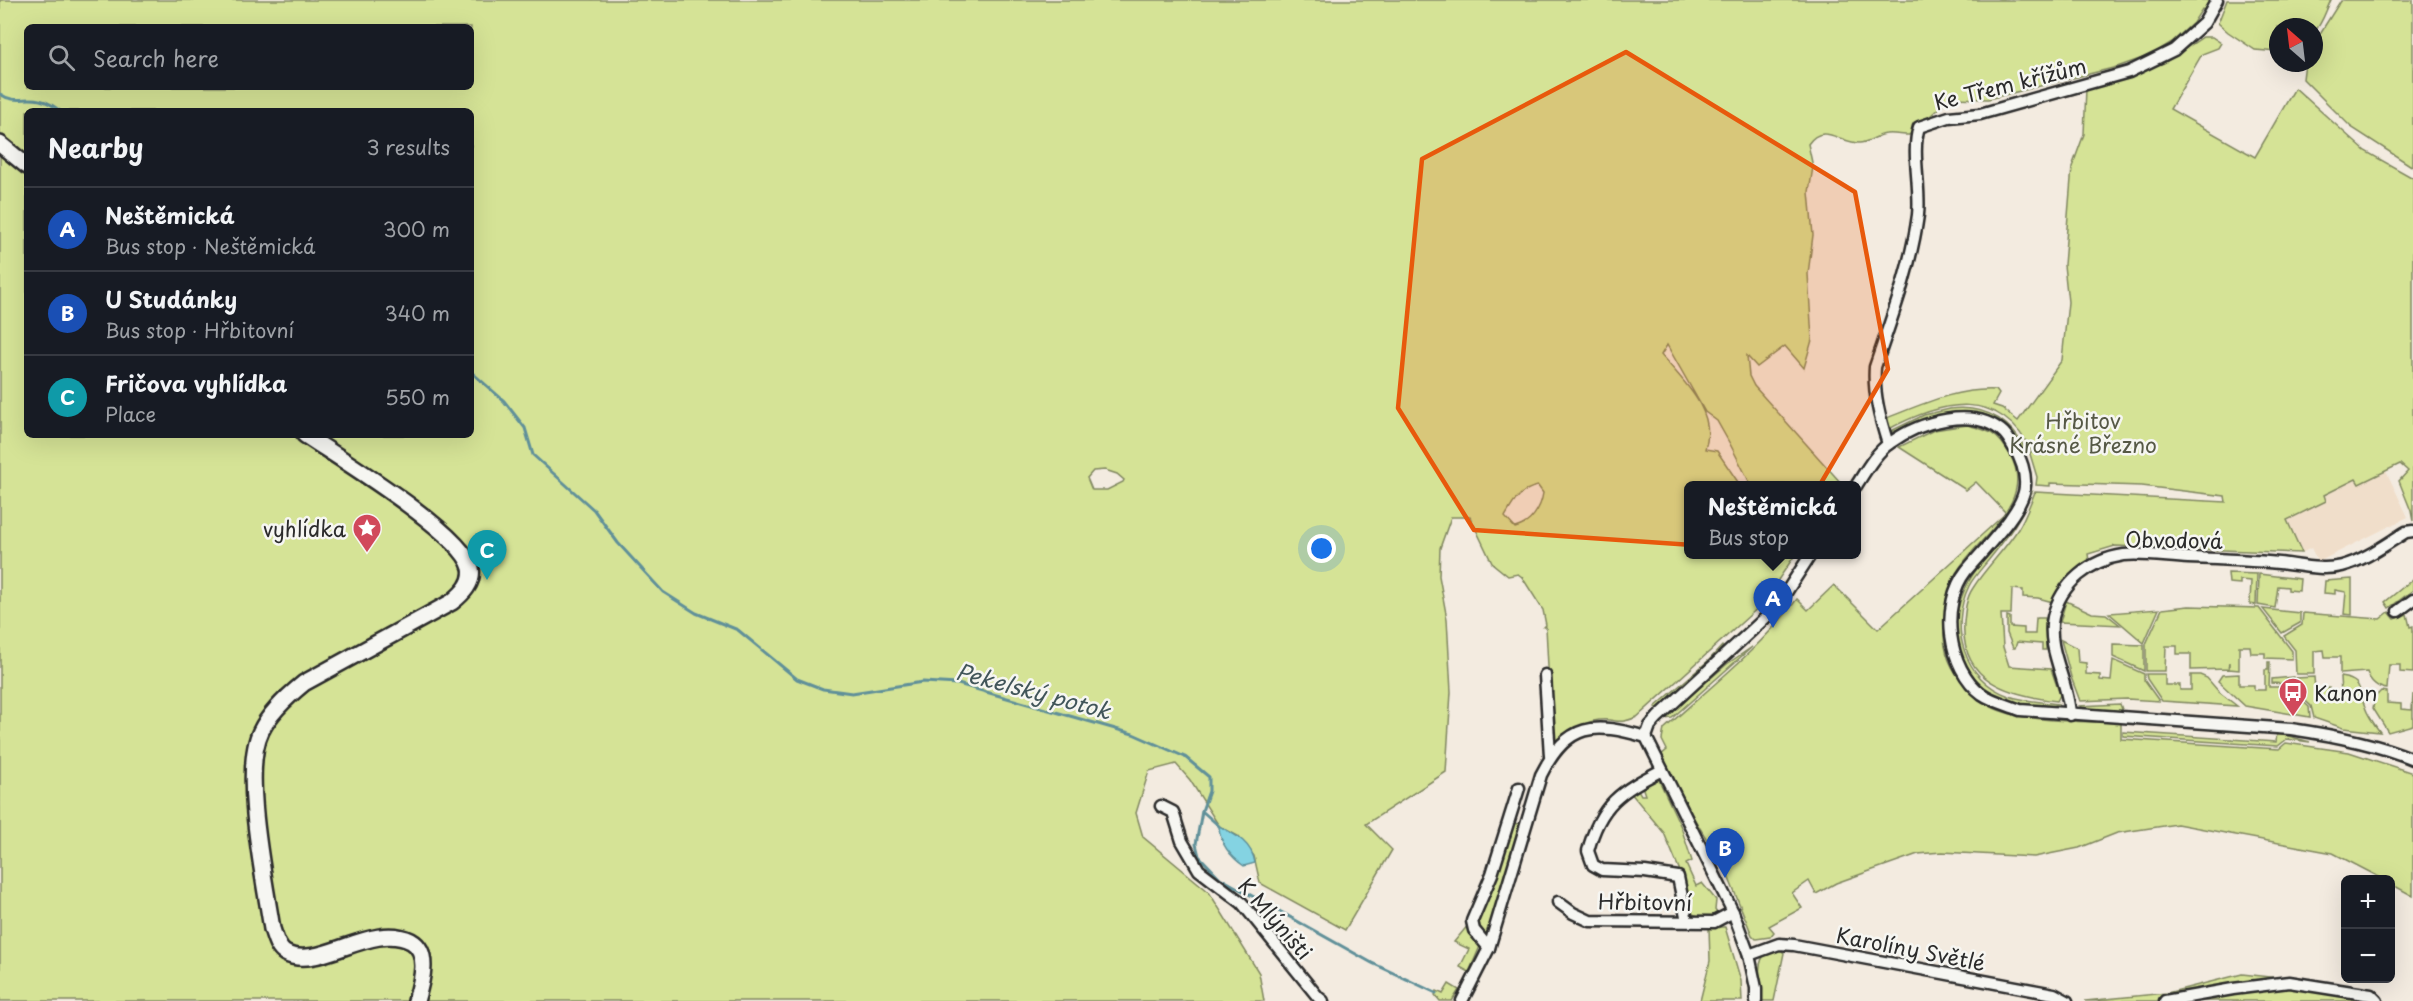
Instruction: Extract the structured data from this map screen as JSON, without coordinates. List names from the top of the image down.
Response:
{
  "streets": {
    "street": [
      "Ke Třem křížům",
      "Obvodová",
      "Hřbitovní",
      "K Mlýništi",
      "Karolíny Světlé"
    ]
  },
  "crossings": [
    ["Hřbitovní", "Karolíny Světlé"]
  ],
  "water": ["Pekelský potok"],
  "parks": ["Hřbitov Krásné Březno"],
  "places": {
    "place": ["vyhlídka"],
    "bus stop": ["Kanon"]
  },
  "north": "top left",
  "page": {
    "search": "Search here",
    "heading": ["Nearby", "3 results"],
    "list": [
      {
        "mark": "A",
        "name": "Neštěmická",
        "note": "Bus stop · Neštěmická",
        "value": "300 m"
      },
      {
        "mark": "B",
        "name": "U Studánky",
        "note": "Bus stop · Hřbitovní",
        "value": "340 m"
      },
      {
        "mark": "C",
        "name": "Fričova vyhlídka",
        "note": "Place",
        "value": "550 m"
      }
    ],
    "popup": ["Neštěmická", "Bus stop"],
    "pins": ["C", "A", "B"],
    "map_buttons": ["+", "−"]
  }
}
